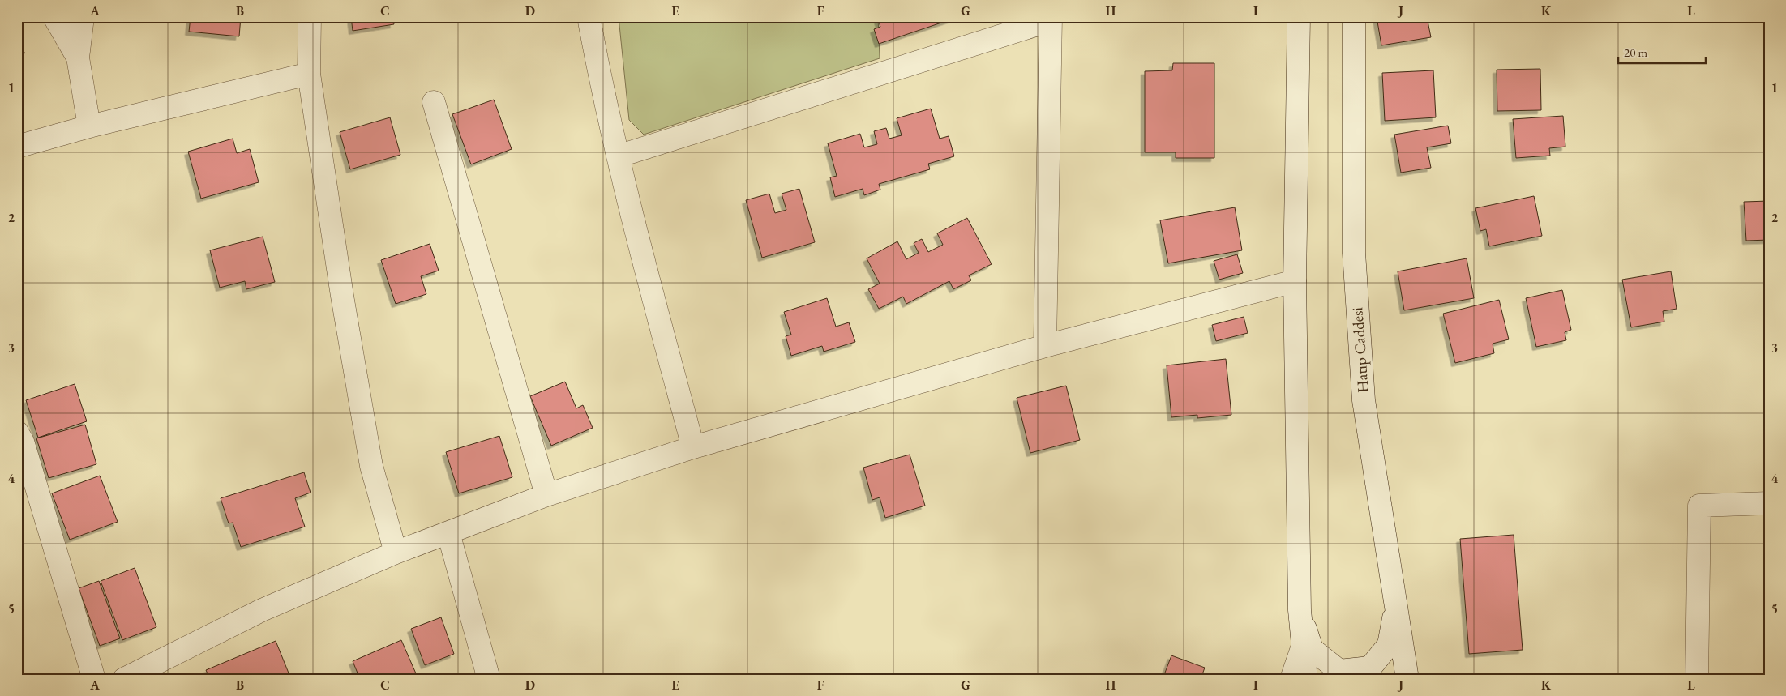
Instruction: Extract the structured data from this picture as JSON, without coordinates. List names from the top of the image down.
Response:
{
  "streets": {
    "street": ["Hatıp Caddesi"]
  },
  "scale_bar": "20 m",
  "grid": {
    "columns": [
      "A",
      "B",
      "C",
      "D",
      "E",
      "F",
      "G",
      "H",
      "I",
      "J",
      "K",
      "L"
    ],
    "rows": [
      "1",
      "2",
      "3",
      "4",
      "5"
    ]
  }
}
